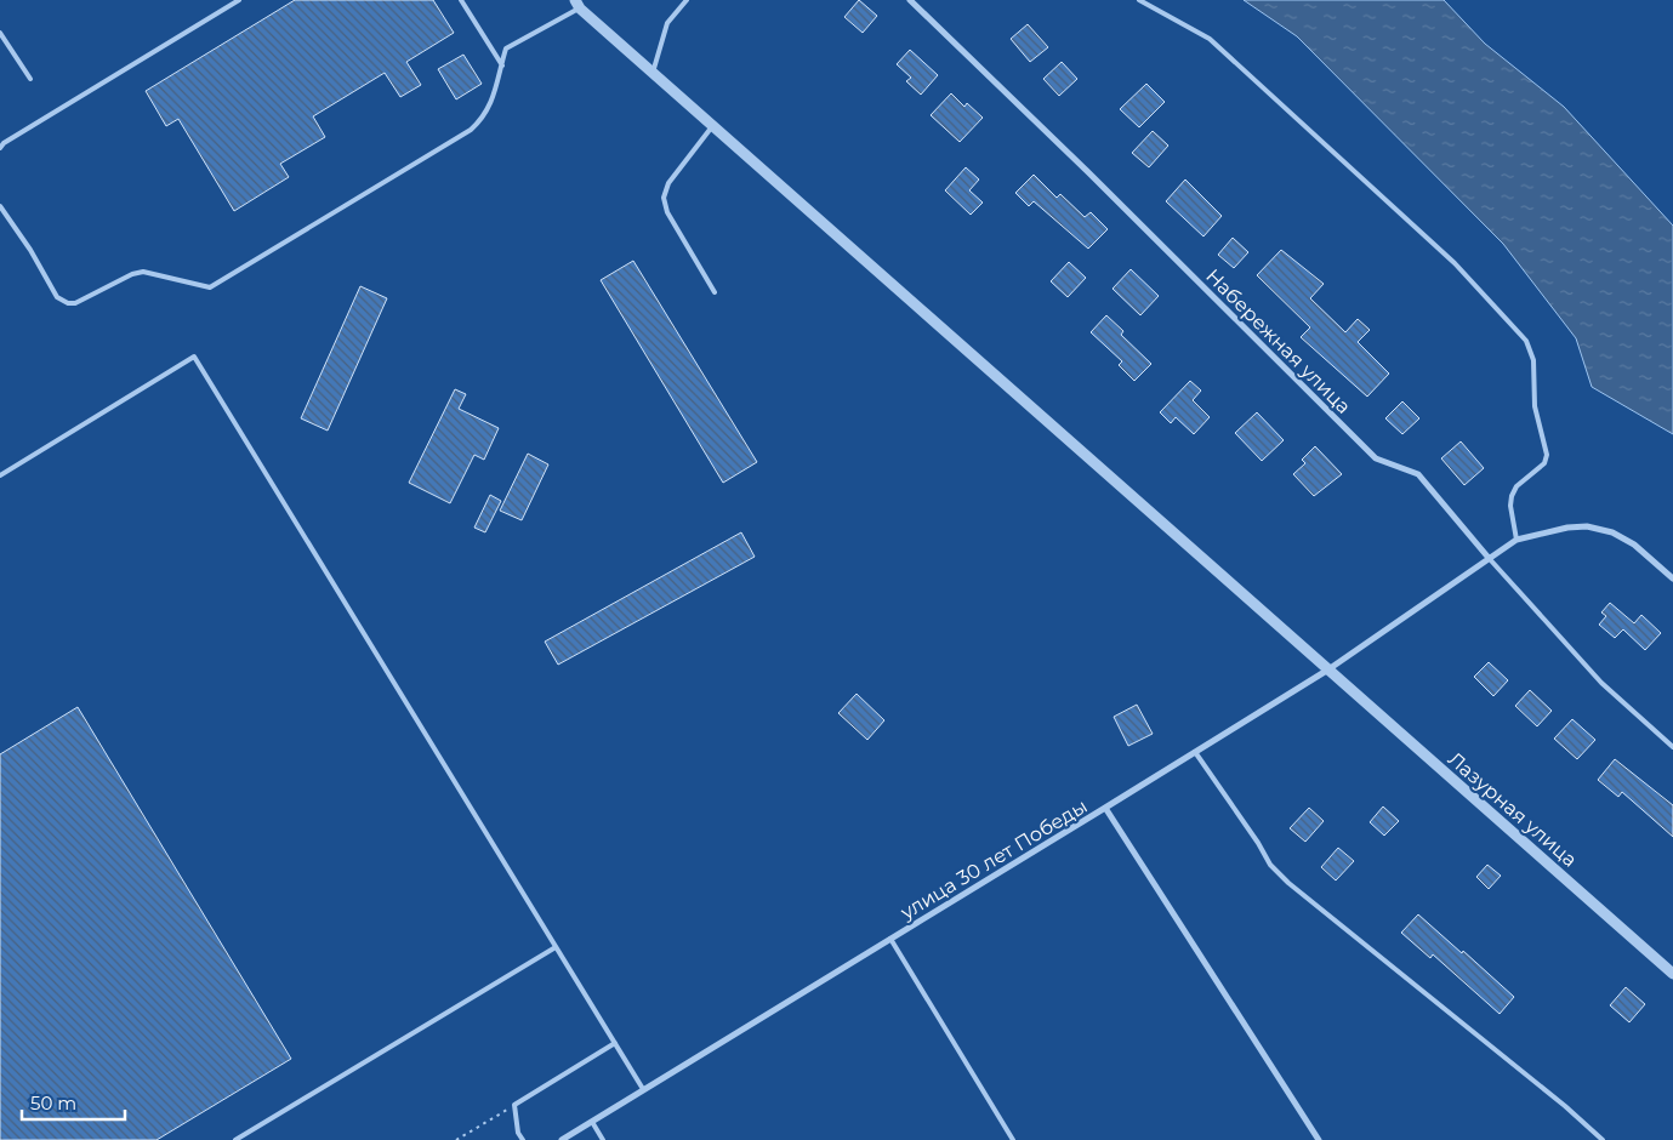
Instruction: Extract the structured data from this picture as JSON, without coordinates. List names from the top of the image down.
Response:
{
  "streets": {
    "street": ["Набережная улица", "Лазурная улица", "улица 30 лет Победы"]
  },
  "scale_bar": "50 m"
}
